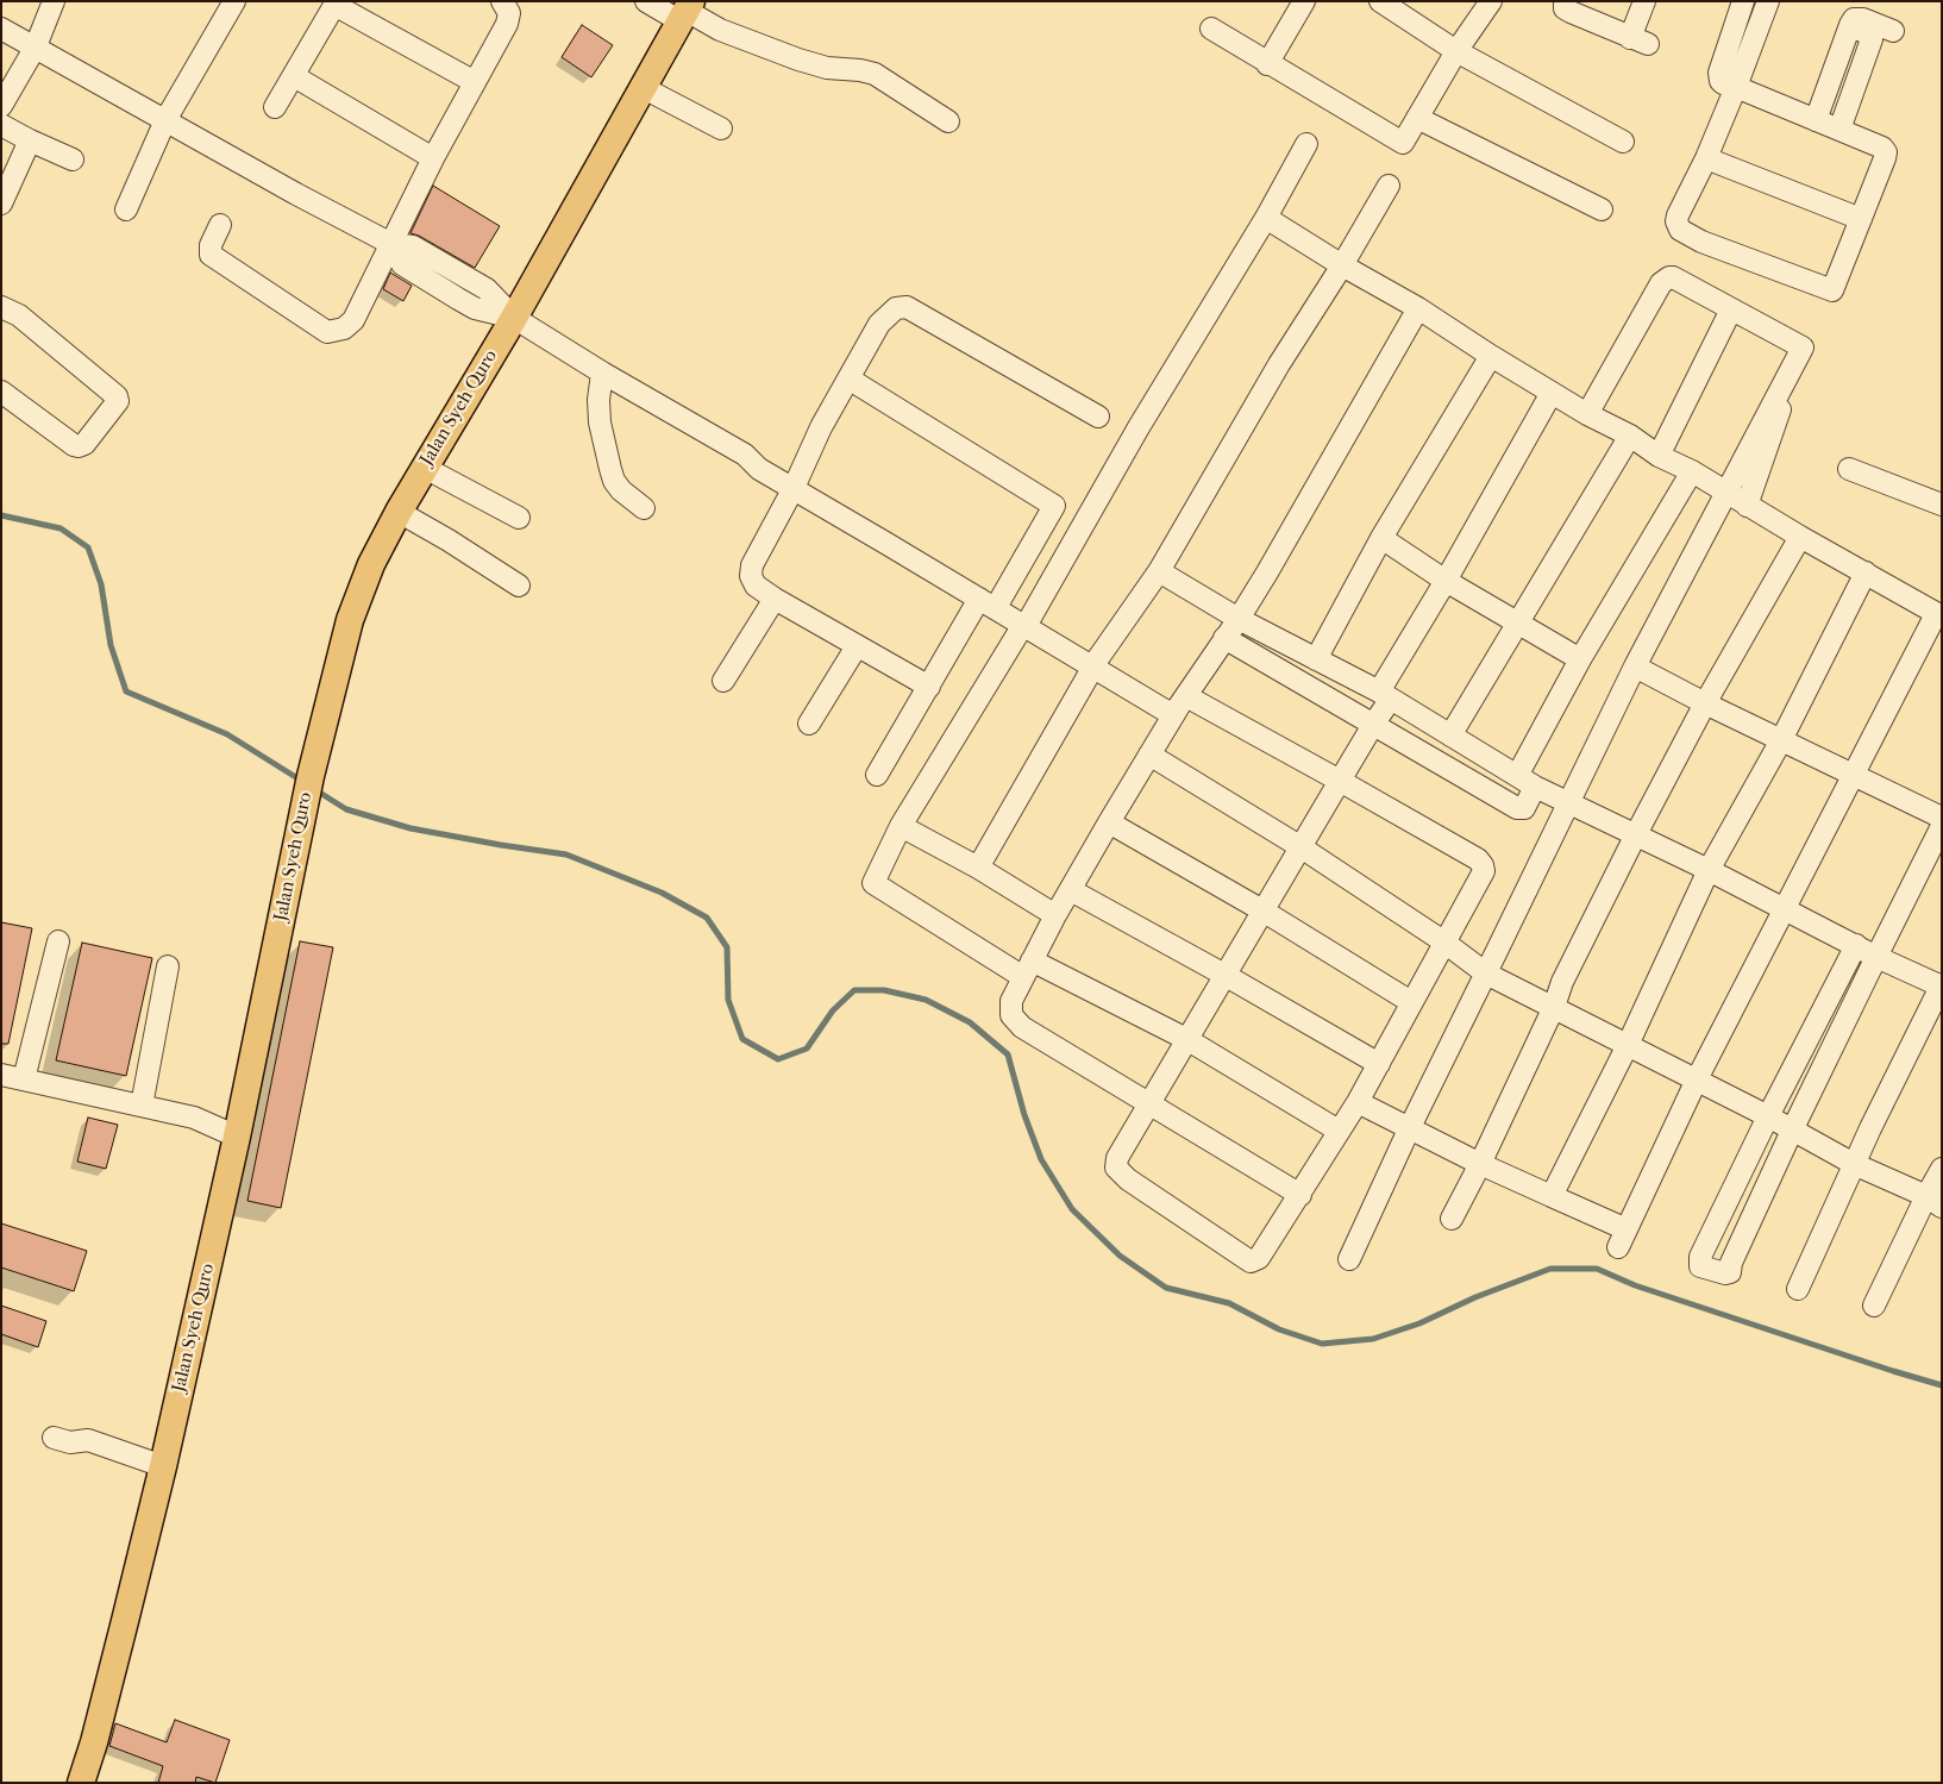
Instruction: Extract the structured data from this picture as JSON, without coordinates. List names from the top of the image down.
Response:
{
  "streets": {
    "main road": ["Jalan Syeh Quro"]
  }
}
